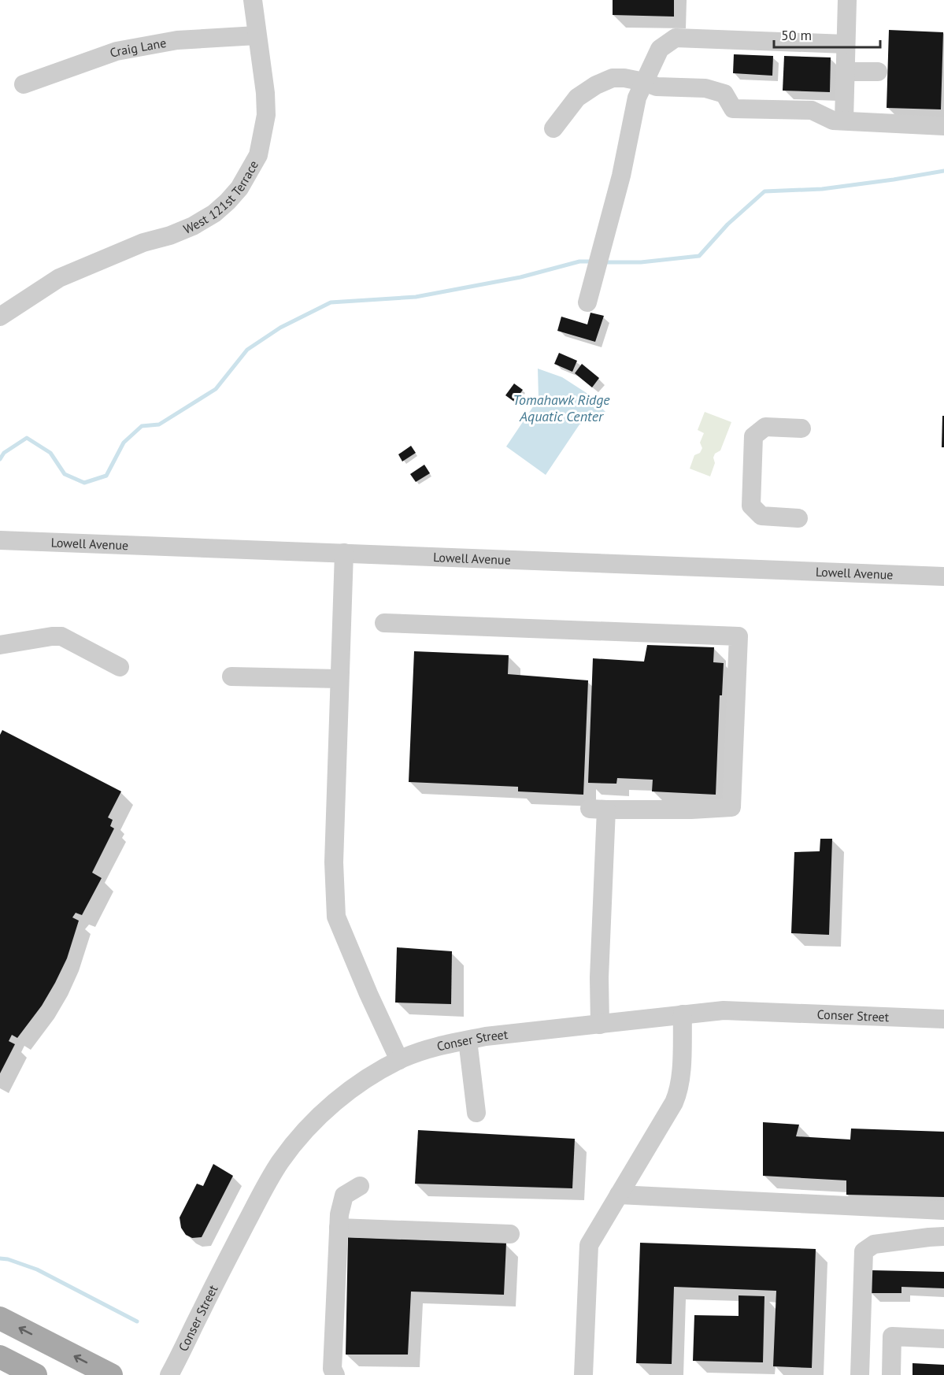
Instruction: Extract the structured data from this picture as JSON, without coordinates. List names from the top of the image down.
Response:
{
  "streets": {
    "street": [
      "Craig Lane",
      "West 121st Terrace",
      "Lowell Avenue",
      "Conser Street"
    ]
  },
  "crossings": [
    ["Craig Lane", "West 121st Terrace"]
  ],
  "water": ["Tomahawk Ridge Aquatic Center"],
  "scale_bar": "50 m"
}
